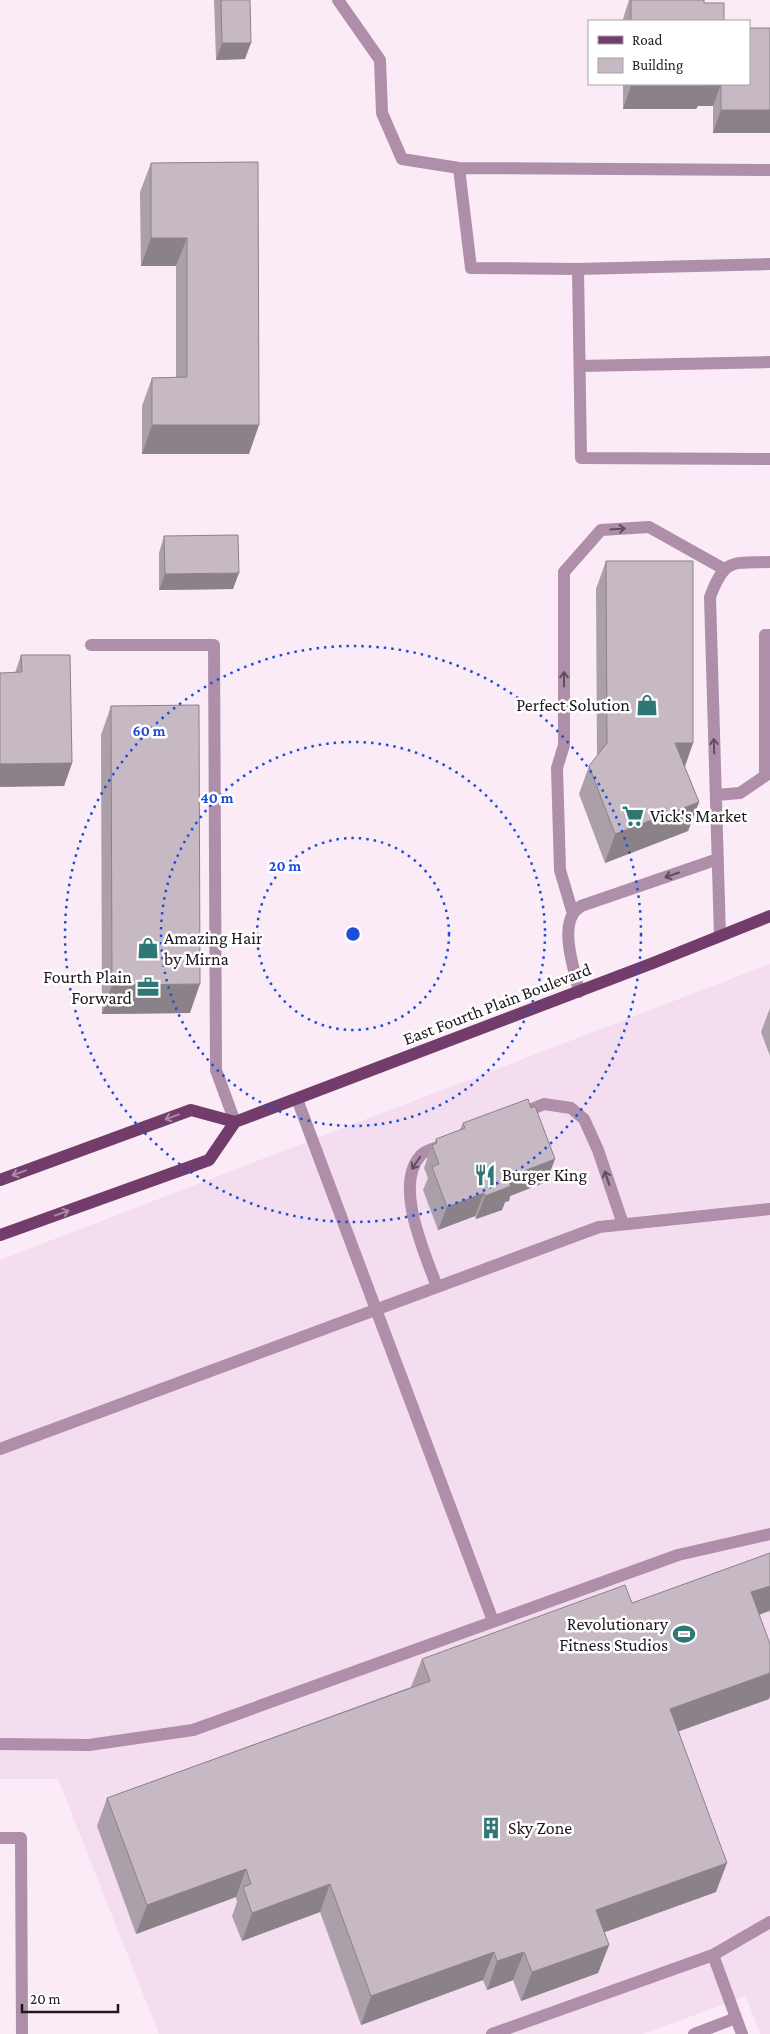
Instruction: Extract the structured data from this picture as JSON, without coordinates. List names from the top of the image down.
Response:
{
  "streets": {
    "main road": ["East Fourth Plain Boulevard"]
  },
  "places": {
    "shop": ["Perfect Solution", "Amazing Hair by Mirna"],
    "supermarket": ["Vick's Market"],
    "office": ["Fourth Plain Forward"],
    "restaurant": ["Burger King"],
    "sports": ["Revolutionary Fitness Studios"],
    "building": ["Sky Zone"]
  },
  "legend": ["Road", "Building"],
  "scale_bar": "20 m",
  "rings": ["60 m", "40 m", "20 m"]
}
